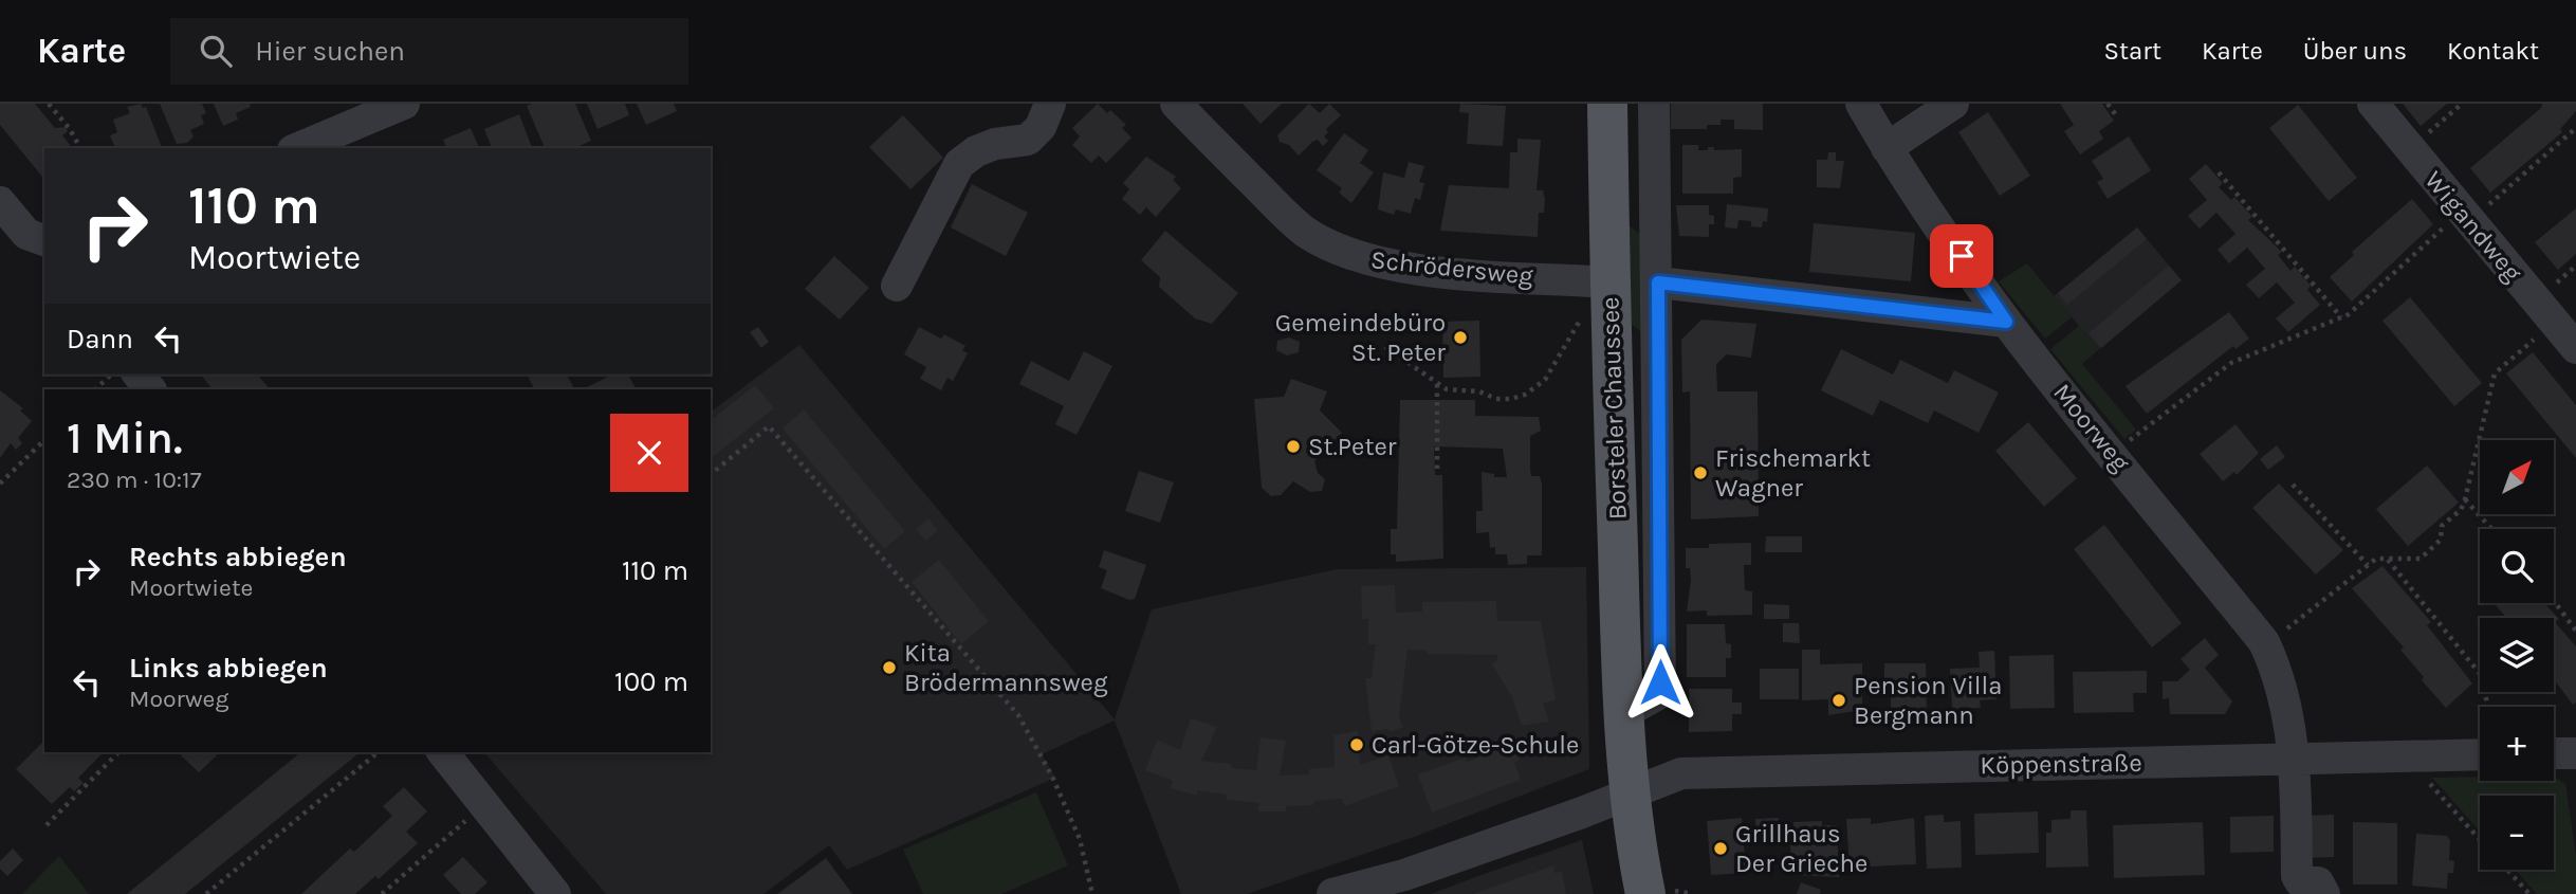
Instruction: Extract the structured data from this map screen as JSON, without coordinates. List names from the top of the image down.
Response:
{
  "streets": {
    "main road": ["Borsteler Chaussee"],
    "street": [
      "Wigandweg",
      "Schrödersweg",
      "Moorweg",
      "Köppenstraße"
    ]
  },
  "crossings": [
    ["Schrödersweg", "Borsteler Chaussee"],
    ["Borsteler Chaussee", "Köppenstraße"],
    ["Moorweg", "Köppenstraße"]
  ],
  "places": [
    "Gemeindebüro St. Peter",
    "St.Peter",
    "Frischemarkt Wagner",
    "Kita Brödermannsweg",
    "Pension Villa Bergmann",
    "Carl-Götze-Schule",
    "Grillhaus Der Grieche"
  ],
  "north": "top right",
  "page": {
    "header": "Karte",
    "search": "Hier suchen",
    "nav": [
      "Start",
      "Karte",
      "Über uns",
      "Kontakt"
    ],
    "turn": ["110 m", "Moortwiete"],
    "then": "Dann",
    "heading": ["1 Min.", "230 m · 10:17"],
    "map_buttons": ["+", "−"],
    "list": [
      {
        "name": "Rechts abbiegen",
        "note": "Moortwiete",
        "value": "110 m"
      },
      {
        "name": "Links abbiegen",
        "note": "Moorweg",
        "value": "100 m"
      }
    ]
  }
}
